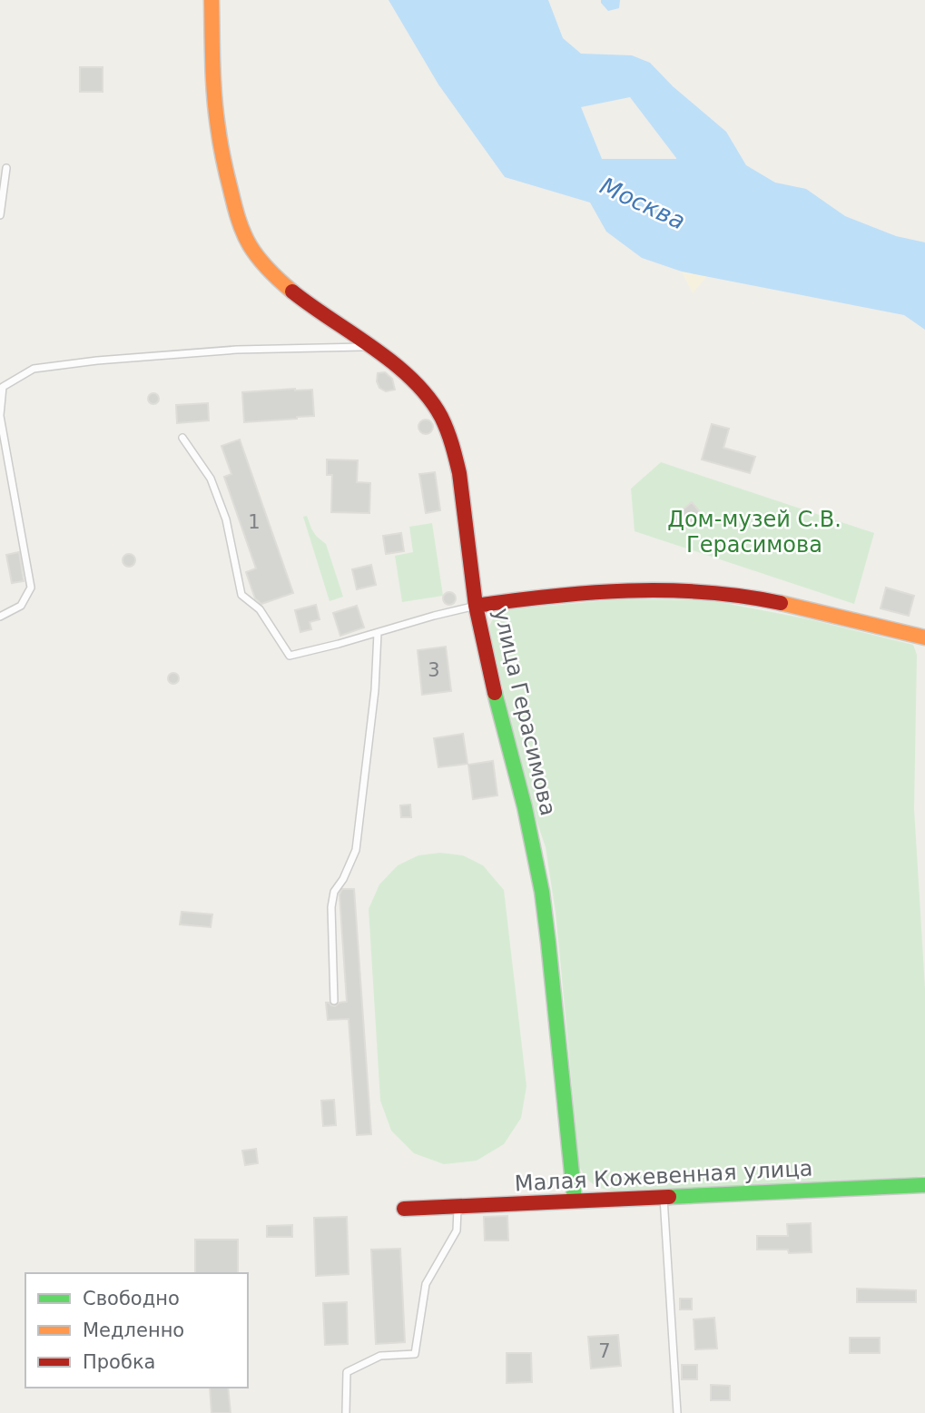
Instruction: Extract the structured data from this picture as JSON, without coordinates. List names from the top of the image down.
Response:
{
  "streets": {
    "street": ["улица Герасимова", "Малая Кожевенная улица"]
  },
  "crossings": [
    ["улица Герасимова", "Малая Кожевенная улица"]
  ],
  "water": ["Москва"],
  "parks": ["Дом-музей С.В. Герасимова"],
  "house_numbers": ["1", "3", "7"],
  "legend": ["Свободно", "Медленно", "Пробка"]
}
